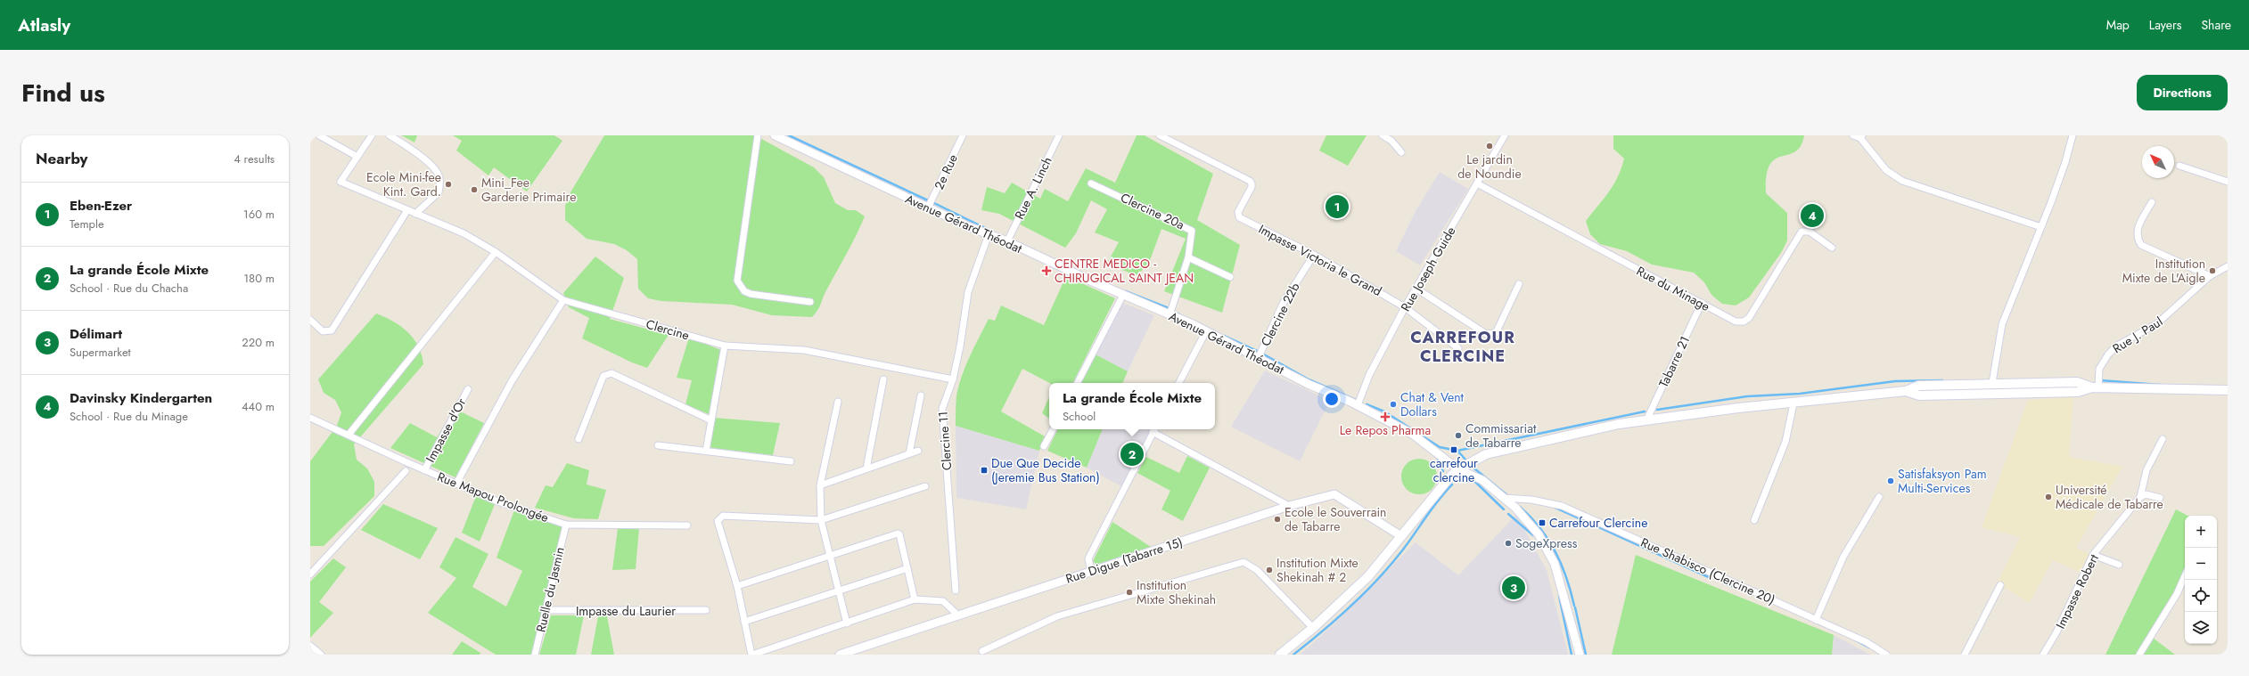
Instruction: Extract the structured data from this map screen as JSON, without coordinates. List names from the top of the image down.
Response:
{
  "streets": {
    "street": [
      "2e Rue",
      "Rue A. Linch",
      "Clercine 20a",
      "Avenue Gérard Théodat",
      "Impasse Victoria le Grand",
      "Rue Joseph Guide",
      "Rue du Minage",
      "Clercine 22b",
      "Clercine",
      "Rue J. Paul",
      "Tabarre 21",
      "Impasse d'Or",
      "Clercine 11",
      "Rue Mapou Prolongée",
      "Rue Digue (Tabarre 15)",
      "Rue Shabisco (Clercine 20)",
      "Ruelle du Jasmin",
      "Impasse Robert",
      "Impasse du Laurier"
    ]
  },
  "crossings": [
    ["2e Rue", "Avenue Gérard Théodat"],
    ["Rue A. Linch", "Avenue Gérard Théodat"],
    ["Clercine 20a", "Avenue Gérard Théodat"],
    ["Avenue Gérard Théodat", "Rue Joseph Guide"],
    ["Avenue Gérard Théodat", "Clercine 22b"],
    ["Avenue Gérard Théodat", "Clercine 11"],
    ["Avenue Gérard Théodat", "Rue Shabisco (Clercine 20)"],
    ["Impasse Victoria le Grand", "Rue Joseph Guide"],
    ["Impasse Victoria le Grand", "Clercine 22b"],
    ["Rue Joseph Guide", "Rue du Minage"],
    ["Rue du Minage", "Tabarre 21"],
    ["Clercine", "Clercine 11"],
    ["Impasse d'Or", "Rue Mapou Prolongée"],
    ["Rue Mapou Prolongée", "Ruelle du Jasmin"],
    ["Ruelle du Jasmin", "Impasse du Laurier"]
  ],
  "districts": ["CARREFOUR CLERCINE"],
  "places": {
    "other": [
      "Le jardin de Noundie",
      "Ecole Mini-fee Kint. Gard.",
      "Mini_Fee Garderie Primaire",
      "Institution Mixte de L'Aigle",
      "Chat & Vent Dollars",
      "Commissariat de Tabarre",
      "Satisfaksyon Pam Multi-Services",
      "Université Médicale de Tabarre",
      "Ecole le Souverrain de Tabarre",
      "SogeXpress",
      "Institution Mixte Shekinah # 2",
      "Institution Mixte Shekinah"
    ],
    "health": ["CENTRE MEDICO - CHIRUGICAL SAINT JEAN", "Le Repos Pharma"],
    "transit": ["carrefour clercine", "Due Que Decide (Jeremie Bus Station)", "Carrefour Clercine"]
  },
  "north": "top left",
  "page": {
    "header": "Atlasly",
    "nav": ["Map", "Layers", "Share"],
    "title": "Find us",
    "buttons": "Directions",
    "heading": ["Nearby", "4 results"],
    "list": [
      {
        "mark": "1",
        "name": "Eben-Ezer",
        "note": "Temple",
        "value": "160 m"
      },
      {
        "mark": "2",
        "name": "La grande École Mixte",
        "note": "School · Rue du Chacha",
        "value": "180 m"
      },
      {
        "mark": "3",
        "name": "Délimart",
        "note": "Supermarket",
        "value": "220 m"
      },
      {
        "mark": "4",
        "name": "Davinsky Kindergarten",
        "note": "School · Rue du Minage",
        "value": "440 m"
      }
    ],
    "pins": [
      "1",
      "4",
      "2",
      "3"
    ],
    "popup": ["La grande École Mixte", "School"],
    "map_buttons": ["+", "−"]
  }
}
